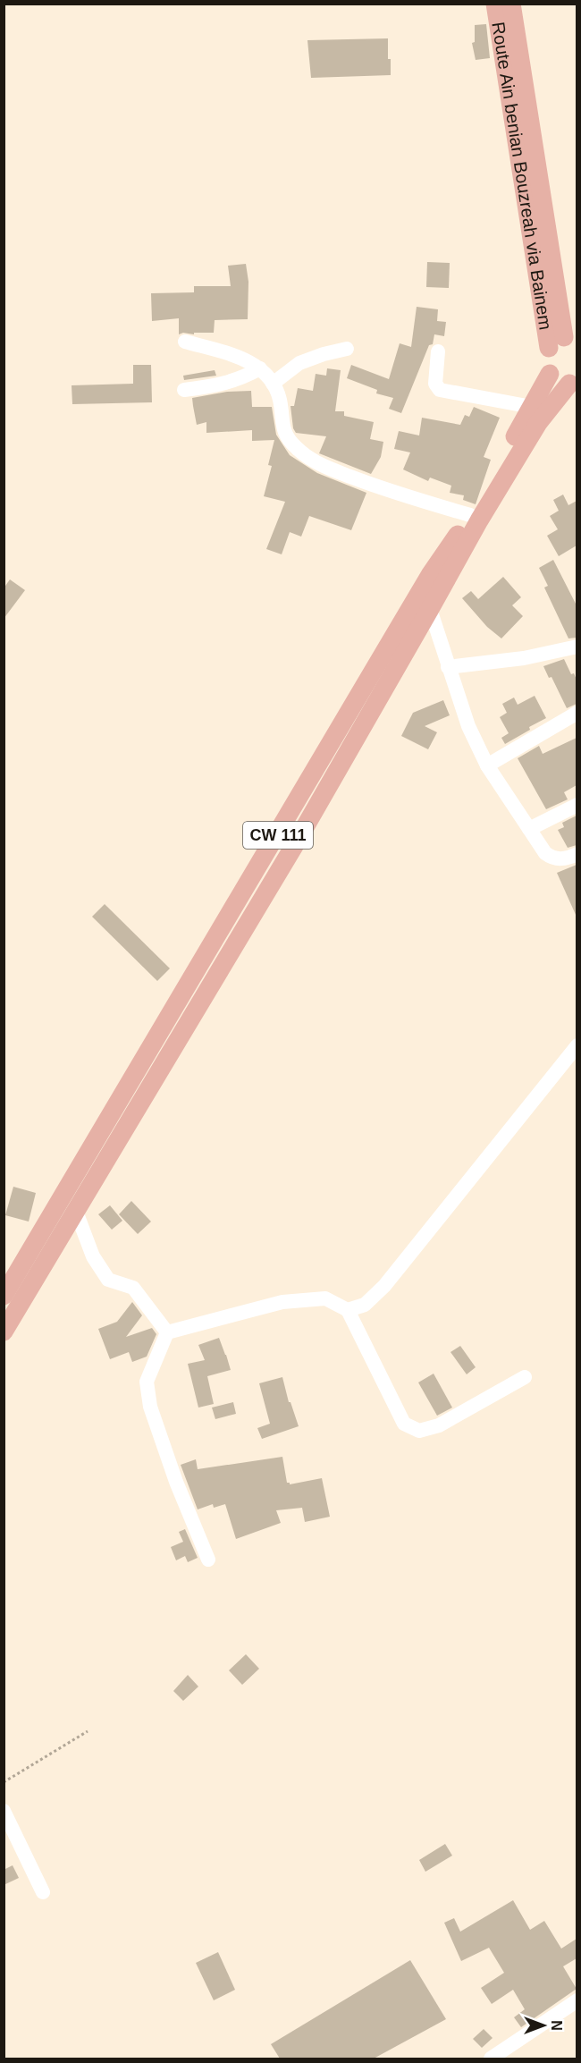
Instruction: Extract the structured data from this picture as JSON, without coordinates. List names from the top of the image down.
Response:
{
  "streets": {
    "main road": ["Route Ain benian Bouzreah via Bainem", "CW 111"]
  },
  "north": "right"
}
